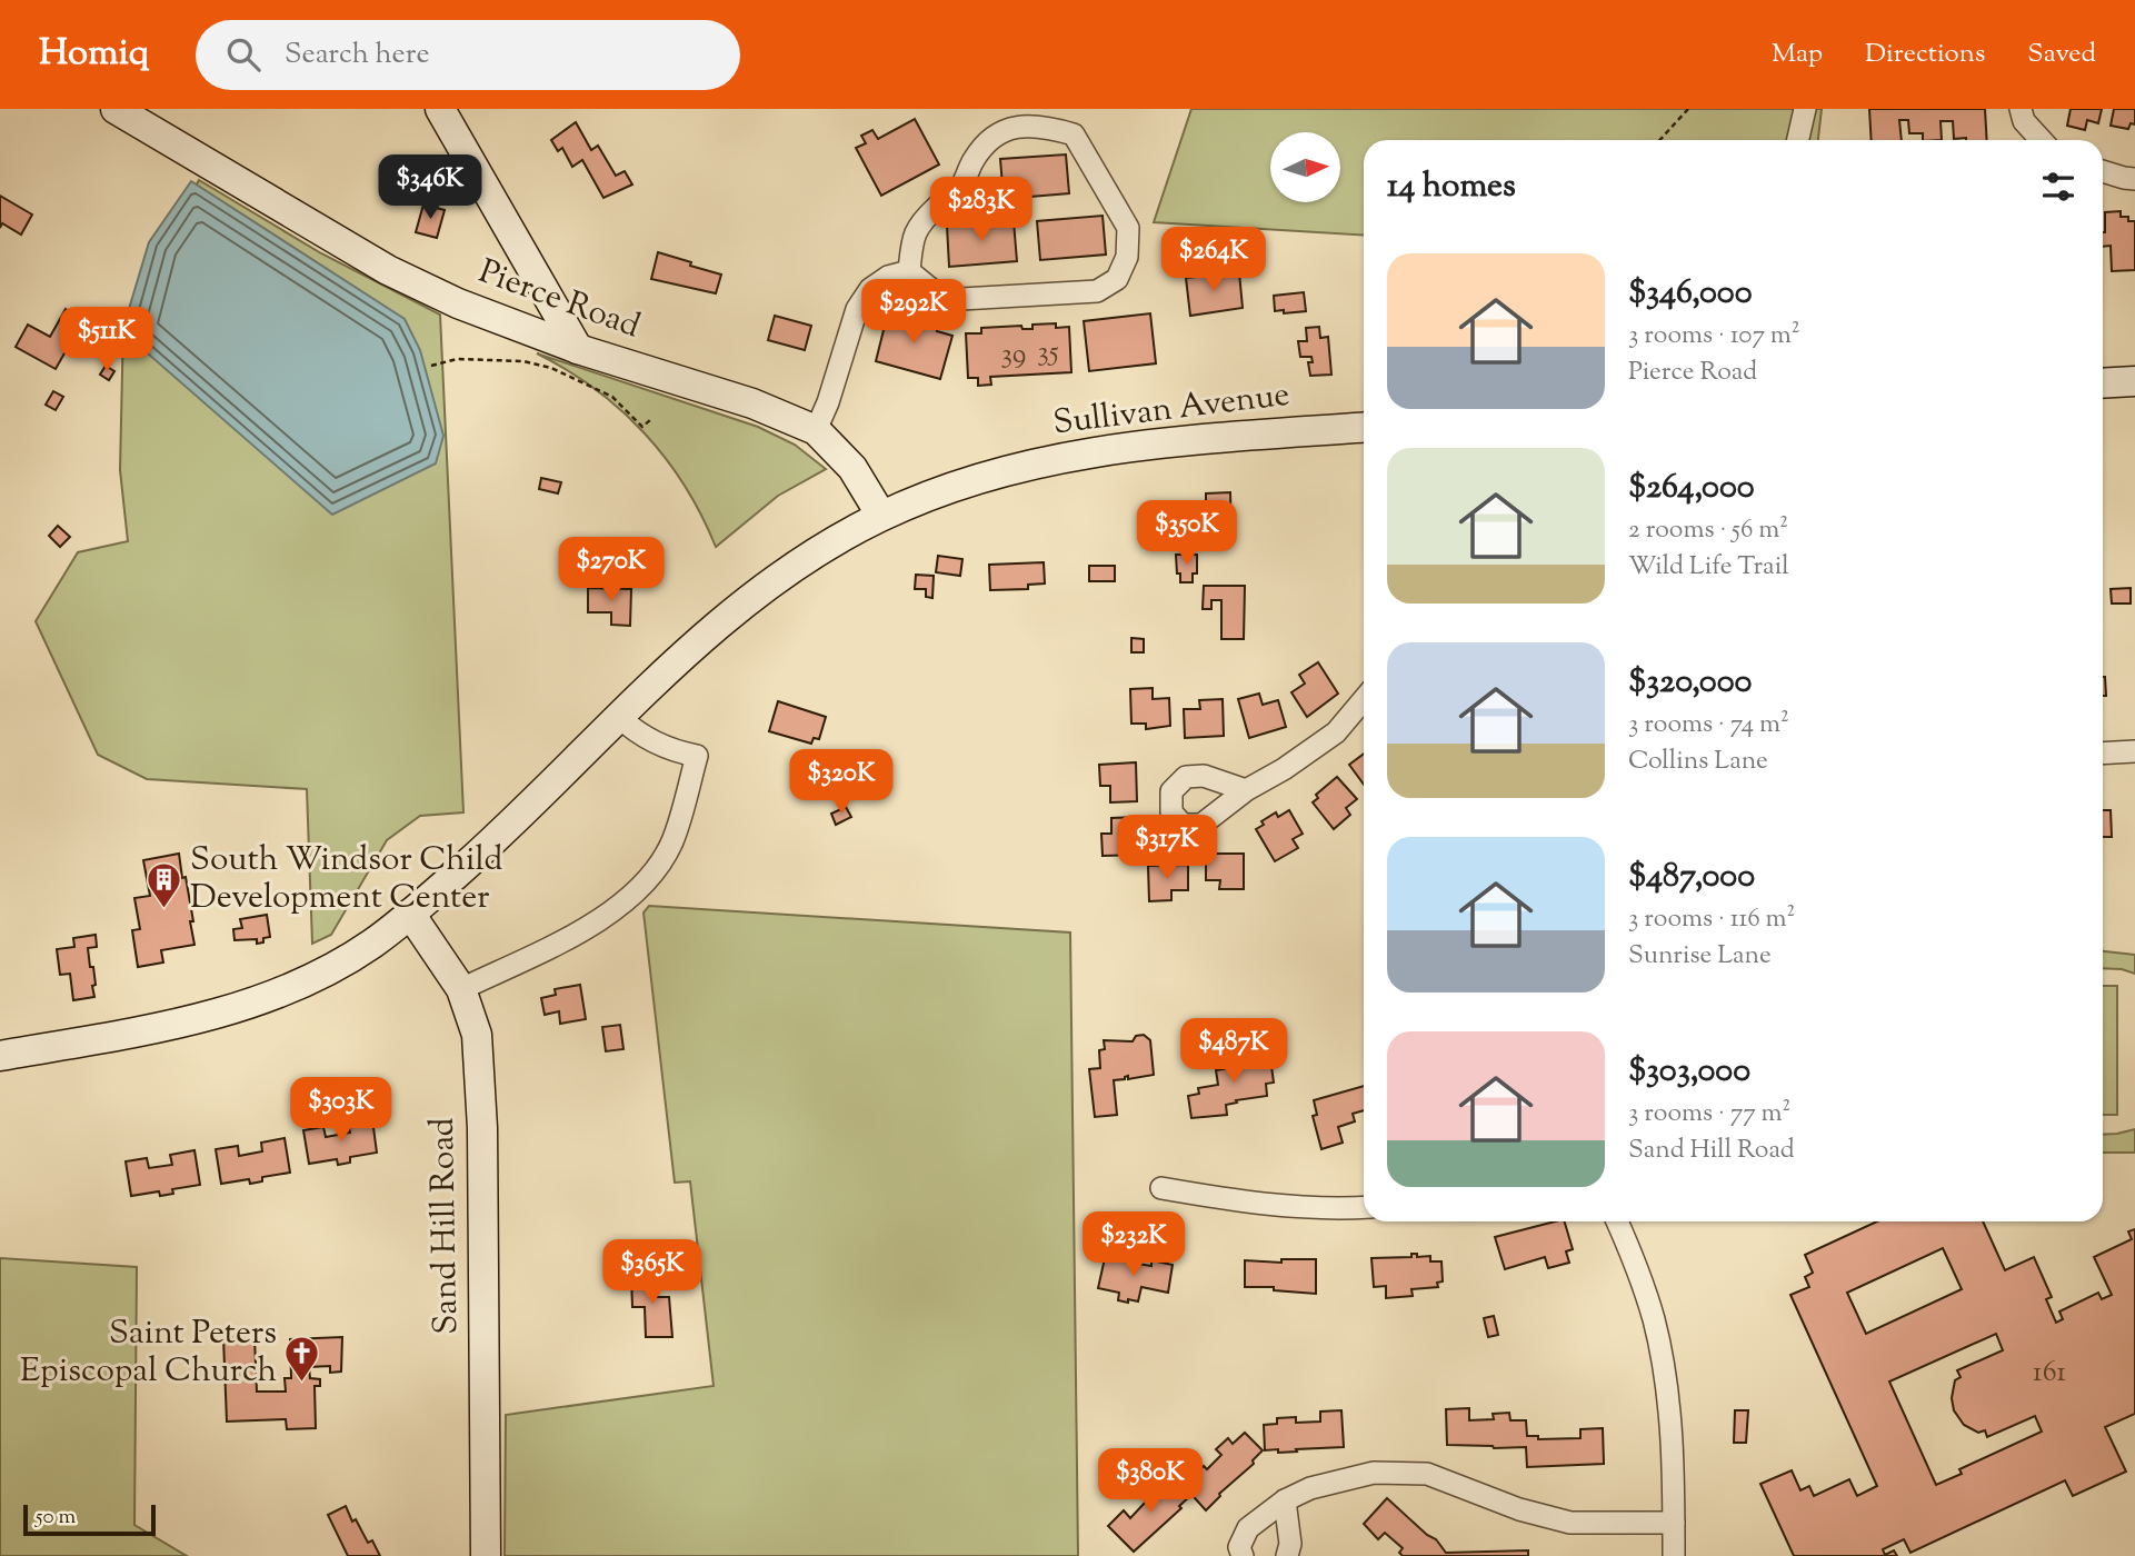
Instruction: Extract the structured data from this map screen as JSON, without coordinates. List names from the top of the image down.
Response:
{
  "streets": {
    "street": ["Pierce Road", "Sullivan Avenue", "Sand Hill Road"]
  },
  "crossings": [
    ["Pierce Road", "Sullivan Avenue"],
    ["Sullivan Avenue", "Sand Hill Road"]
  ],
  "places": {
    "building": ["South Windsor Child Development Center"],
    "church": ["Saint Peters Episcopal Church"]
  },
  "house_numbers": ["35", "39", "161"],
  "scale_bar": "50 m",
  "north": "right",
  "page": {
    "header": "Homiq",
    "search": "Search here",
    "nav": ["Map", "Directions", "Saved"],
    "heading": "14 homes",
    "price": [
      "$346K",
      "$283K",
      "$264K",
      "$292K",
      "$511K",
      "$350K",
      "$270K",
      "$320K",
      "$317K",
      "$487K",
      "$303K",
      "$232K",
      "$365K",
      "$380K"
    ],
    "list": [
      {
        "name": "$346,000",
        "note": "3 rooms · 107 m² · Pierce Road"
      },
      {
        "name": "$264,000",
        "note": "2 rooms · 56 m² · Wild Life Trail"
      },
      {
        "name": "$320,000",
        "note": "3 rooms · 74 m² · Collins Lane"
      },
      {
        "name": "$487,000",
        "note": "3 rooms · 116 m² · Sunrise Lane"
      },
      {
        "name": "$303,000",
        "note": "3 rooms · 77 m² · Sand Hill Road"
      }
    ],
    "scale": "50 m"
  }
}
